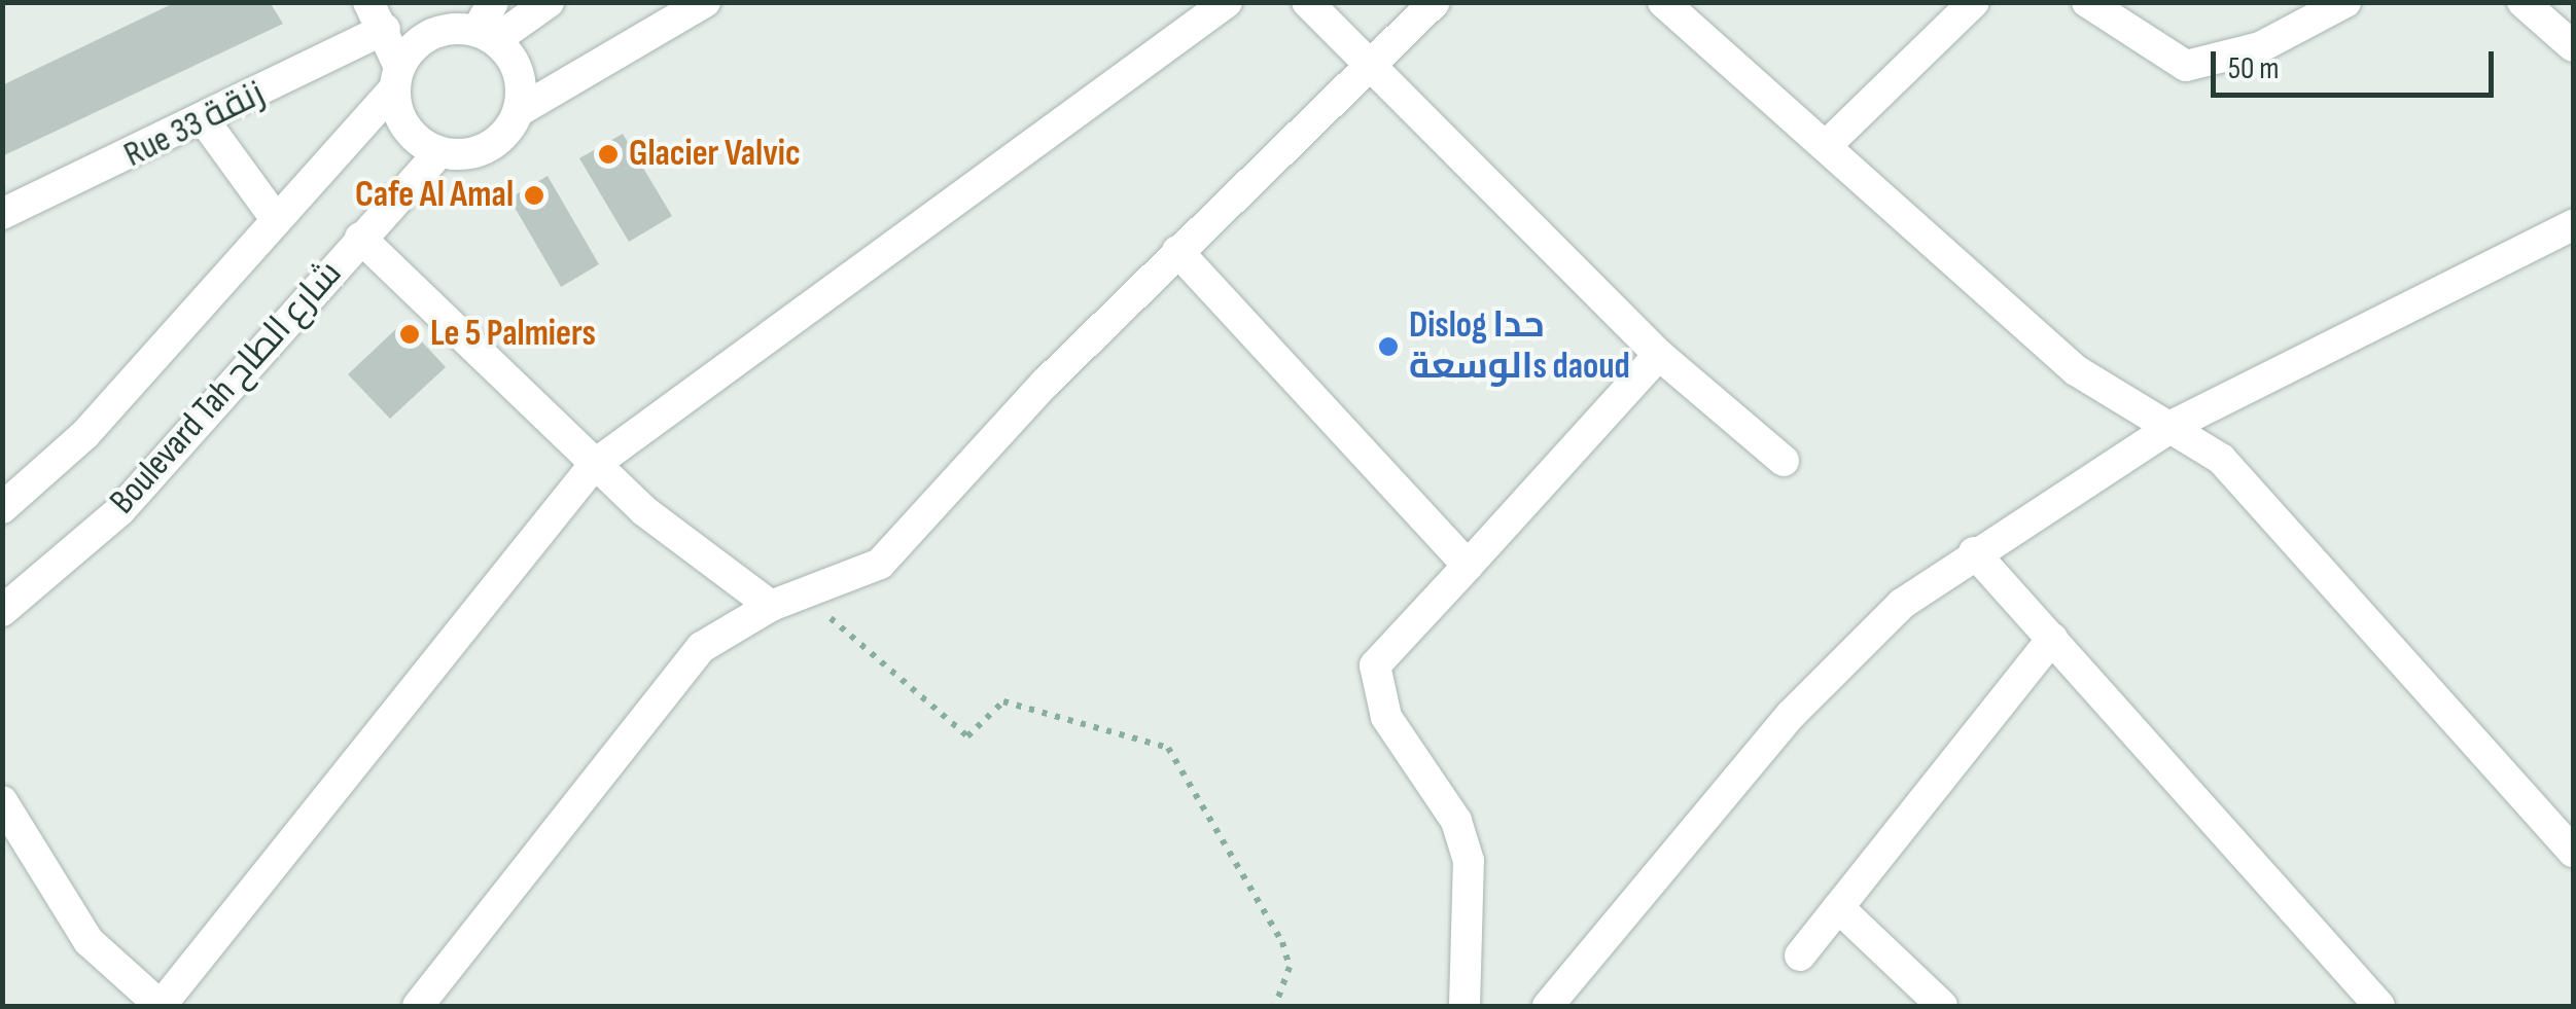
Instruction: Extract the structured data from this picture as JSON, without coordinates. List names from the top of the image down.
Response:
{
  "streets": {
    "street": ["Rue 33 زنقة", "Boulevard Tah شارع الطاح"]
  },
  "places": [
    "Glacier Valvic",
    "Cafe Al Amal",
    "Le 5 Palmiers",
    "Dislog حدا الوسعةs daoud"
  ],
  "scale_bar": "50 m"
}
